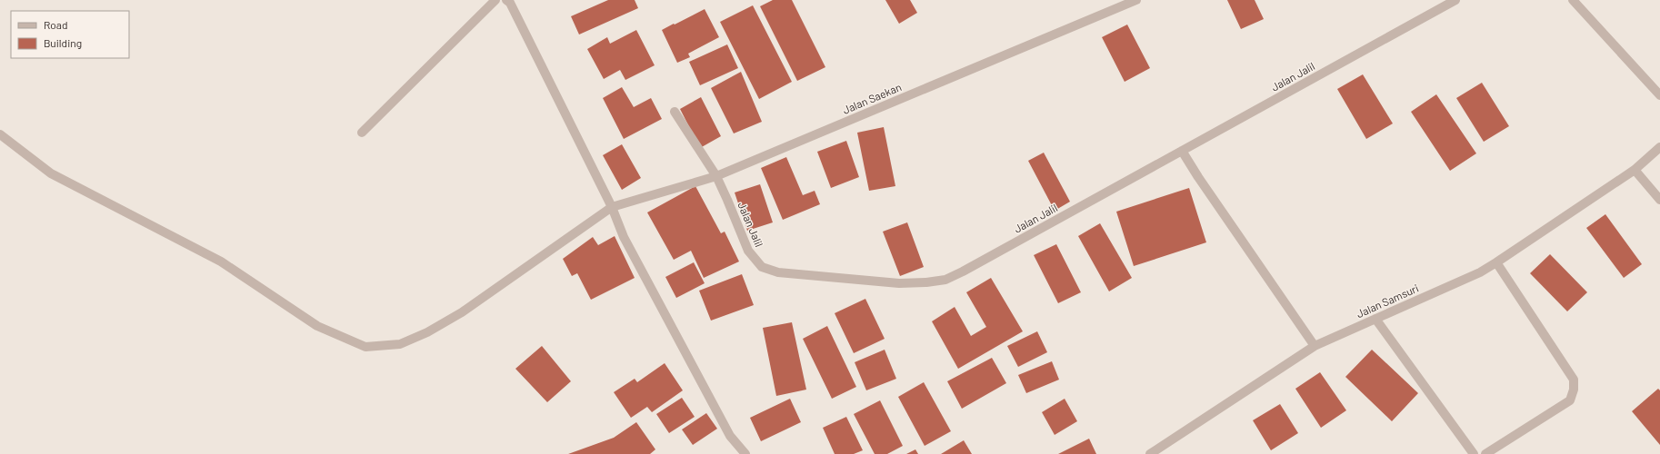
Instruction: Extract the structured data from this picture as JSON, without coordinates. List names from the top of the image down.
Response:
{
  "streets": {
    "street": ["Jalan Jalil", "Jalan Saekan", "Jalan Samsuri"]
  },
  "crossings": [
    ["Jalan Jalil", "Jalan Saekan"]
  ],
  "legend": ["Road", "Building"]
}
